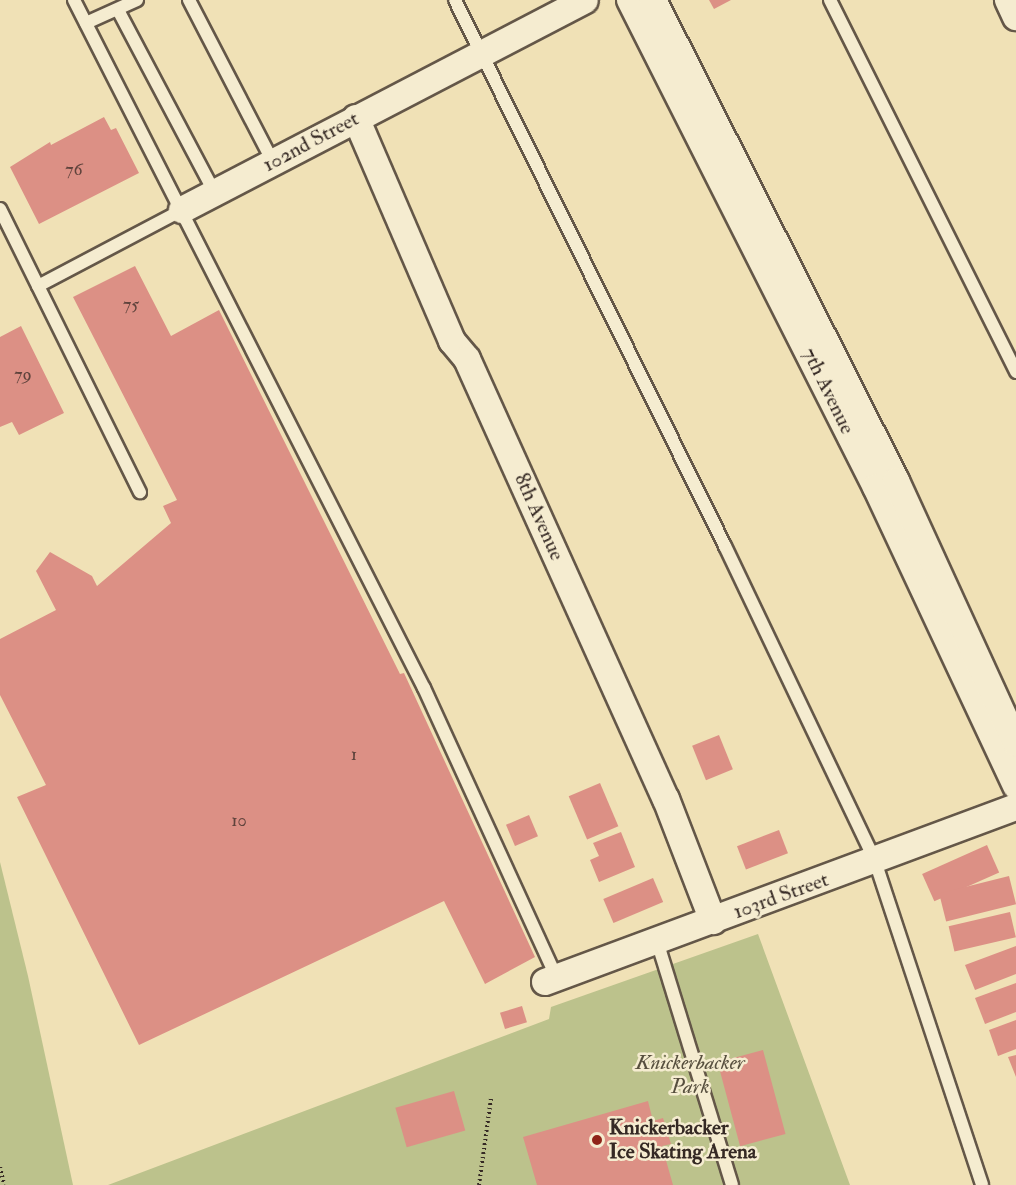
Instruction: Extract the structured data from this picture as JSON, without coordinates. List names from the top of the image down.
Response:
{
  "streets": {
    "street": [
      "102nd Street",
      "7th Avenue",
      "8th Avenue",
      "103rd Street"
    ]
  },
  "crossings": [
    ["102nd Street", "8th Avenue"],
    ["8th Avenue", "103rd Street"]
  ],
  "parks": ["Knickerbacker Park"],
  "places": ["Knickerbacker Ice Skating Arena"],
  "house_numbers": [
    "76",
    "75",
    "79",
    "1",
    "10"
  ]
}
